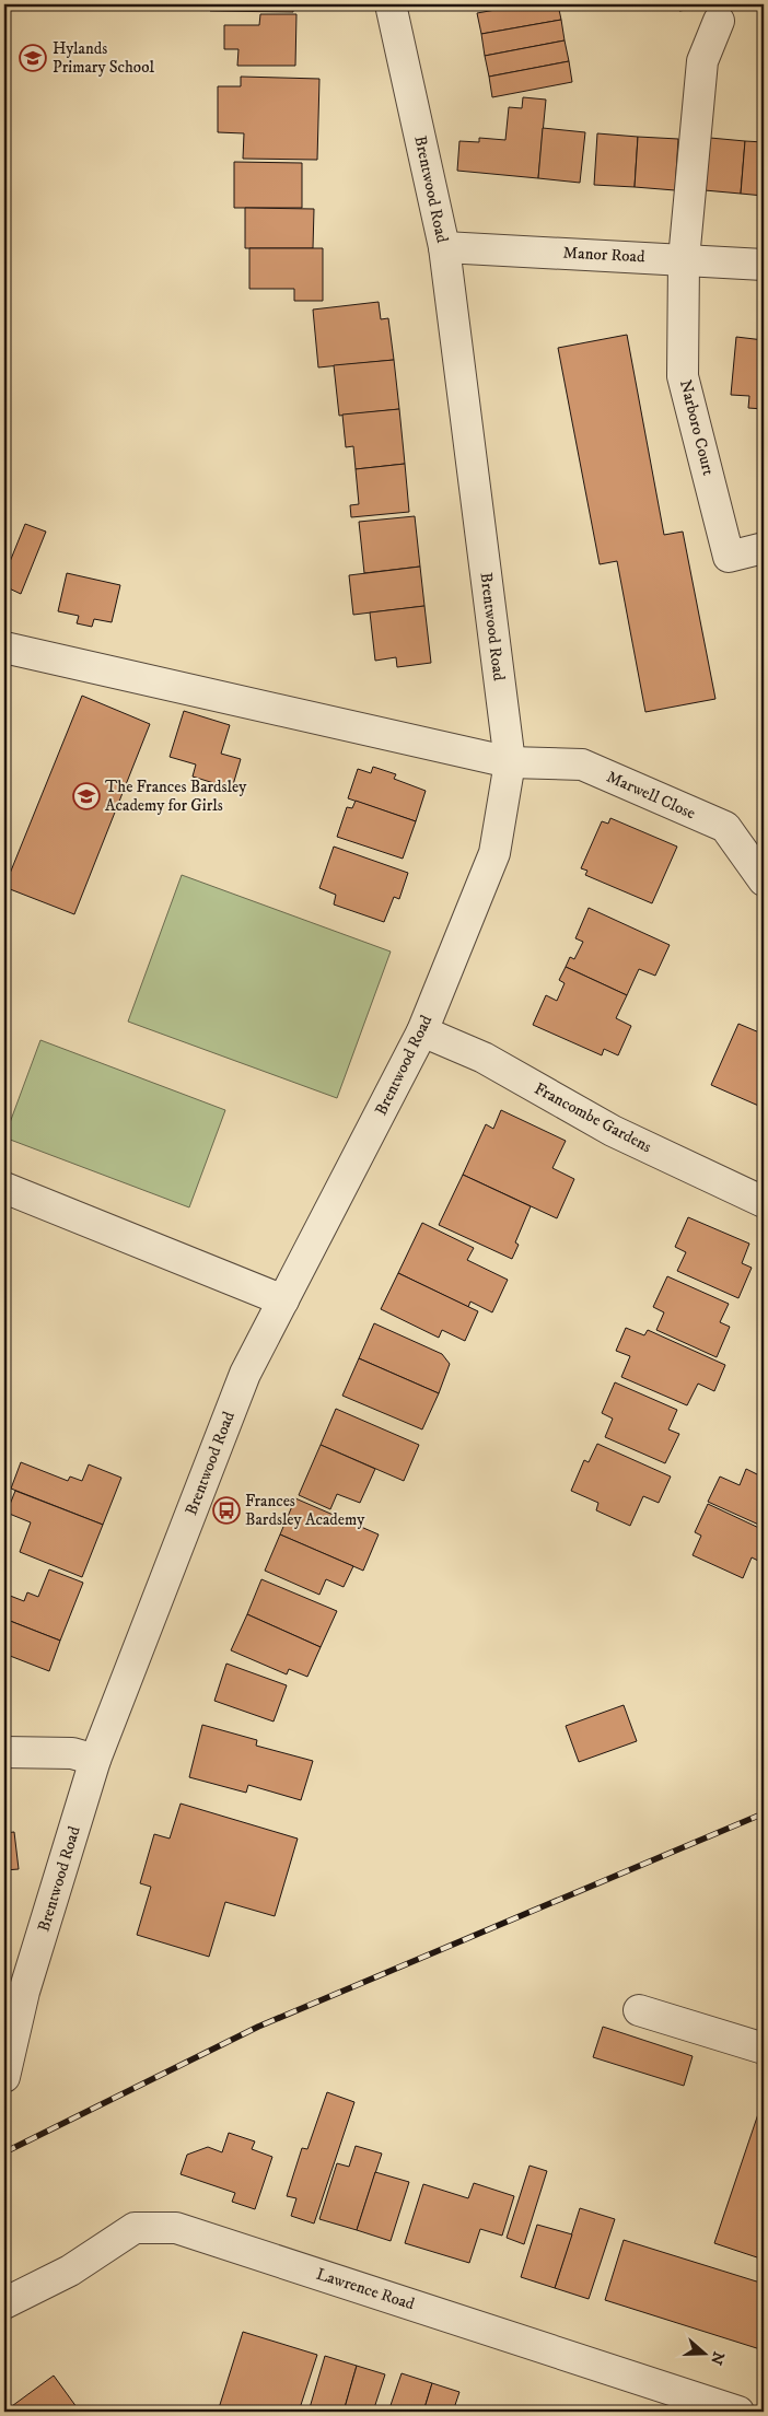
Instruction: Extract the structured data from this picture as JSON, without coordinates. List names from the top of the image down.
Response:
{
  "streets": {
    "street": [
      "Brentwood Road",
      "Manor Road",
      "Narboro Court",
      "Marwell Close",
      "Francombe Gardens",
      "Lawrence Road"
    ]
  },
  "crossings": [
    ["Brentwood Road", "Manor Road"],
    ["Brentwood Road", "Marwell Close"],
    ["Brentwood Road", "Francombe Gardens"],
    ["Manor Road", "Narboro Court"]
  ],
  "places": {
    "school or university": ["Hylands Primary School", "The Frances Bardsley Academy for Girls"],
    "bus stop": ["Frances Bardsley Academy"]
  },
  "north": "right"
}
